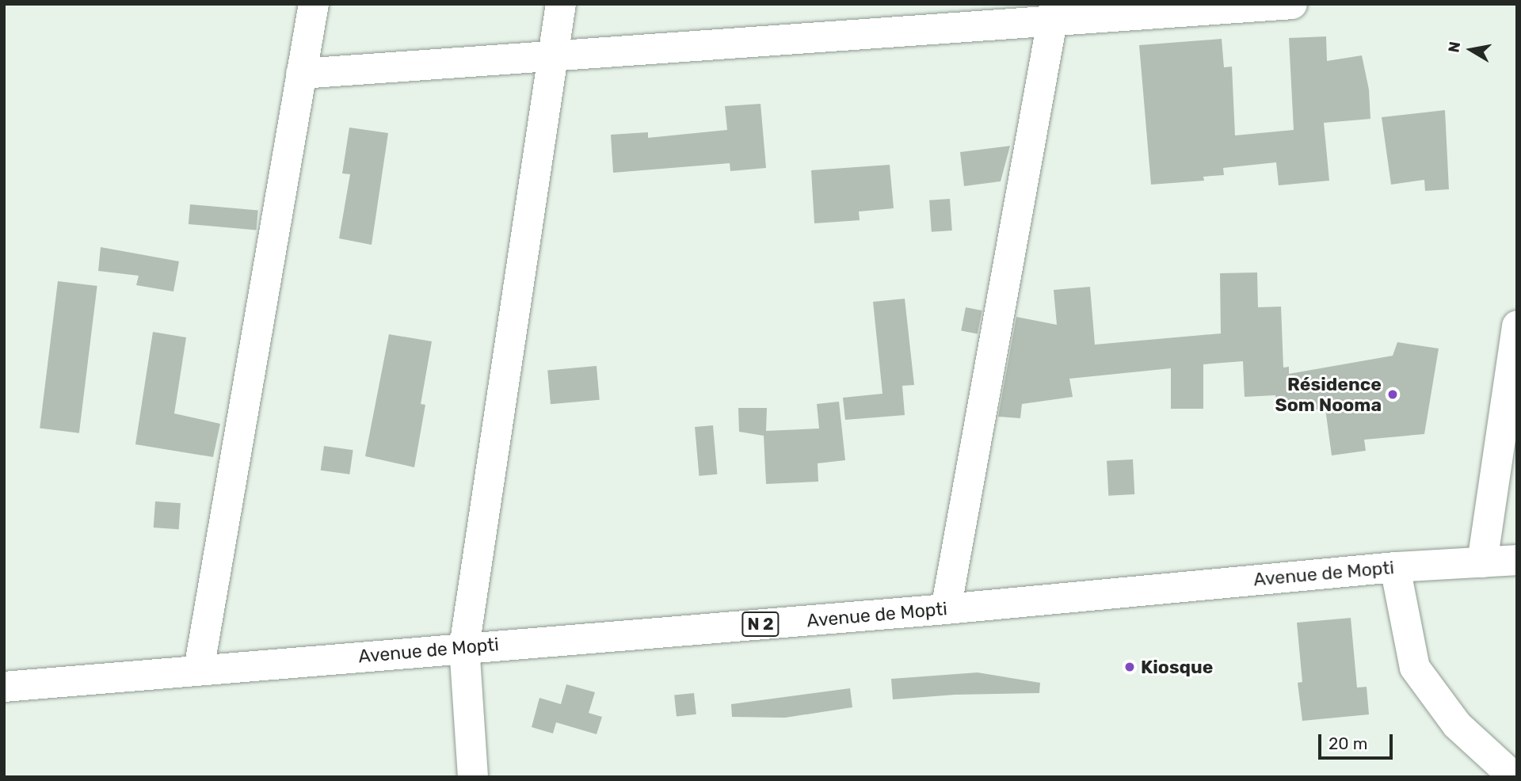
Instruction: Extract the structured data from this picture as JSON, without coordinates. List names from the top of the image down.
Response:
{
  "streets": {
    "street": ["Avenue de Mopti", "N 2"]
  },
  "places": ["Résidence Som Nooma", "Kiosque"],
  "scale_bar": "20 m",
  "north": "left"
}
